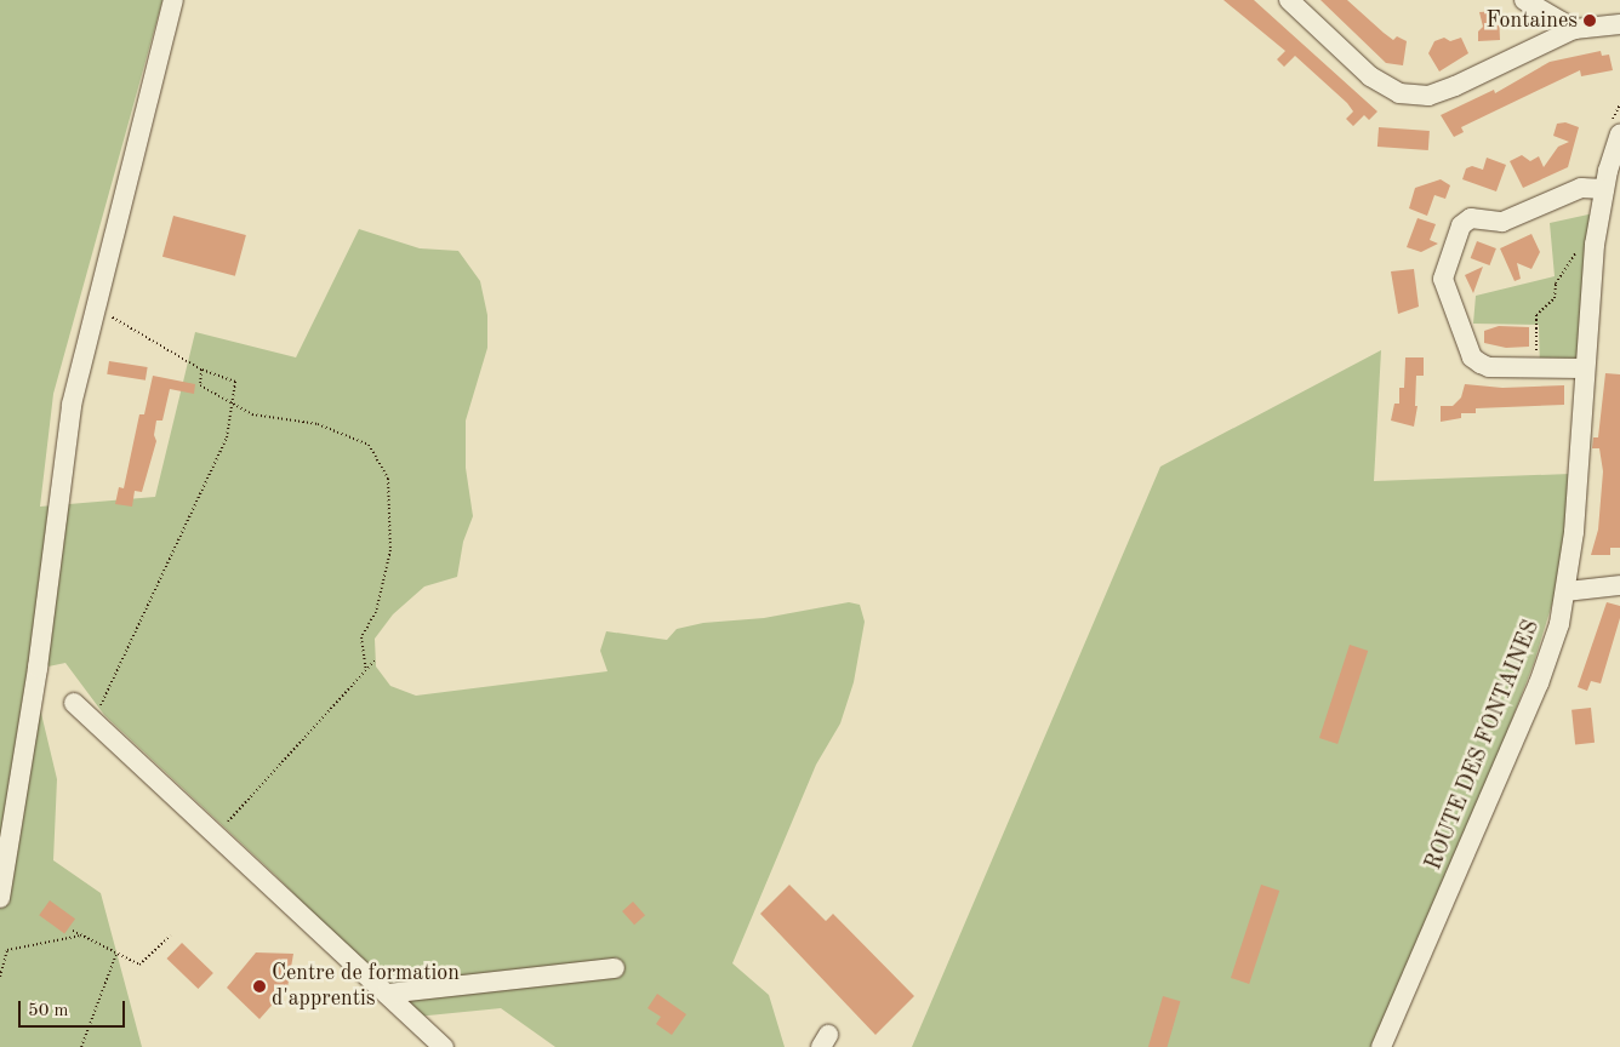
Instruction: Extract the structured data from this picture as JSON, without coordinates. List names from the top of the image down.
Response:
{
  "streets": {
    "street": ["ROUTE DES FONTAINES"]
  },
  "places": ["Fontaines", "Centre de formation d'apprentis"],
  "scale_bar": "50 m"
}
